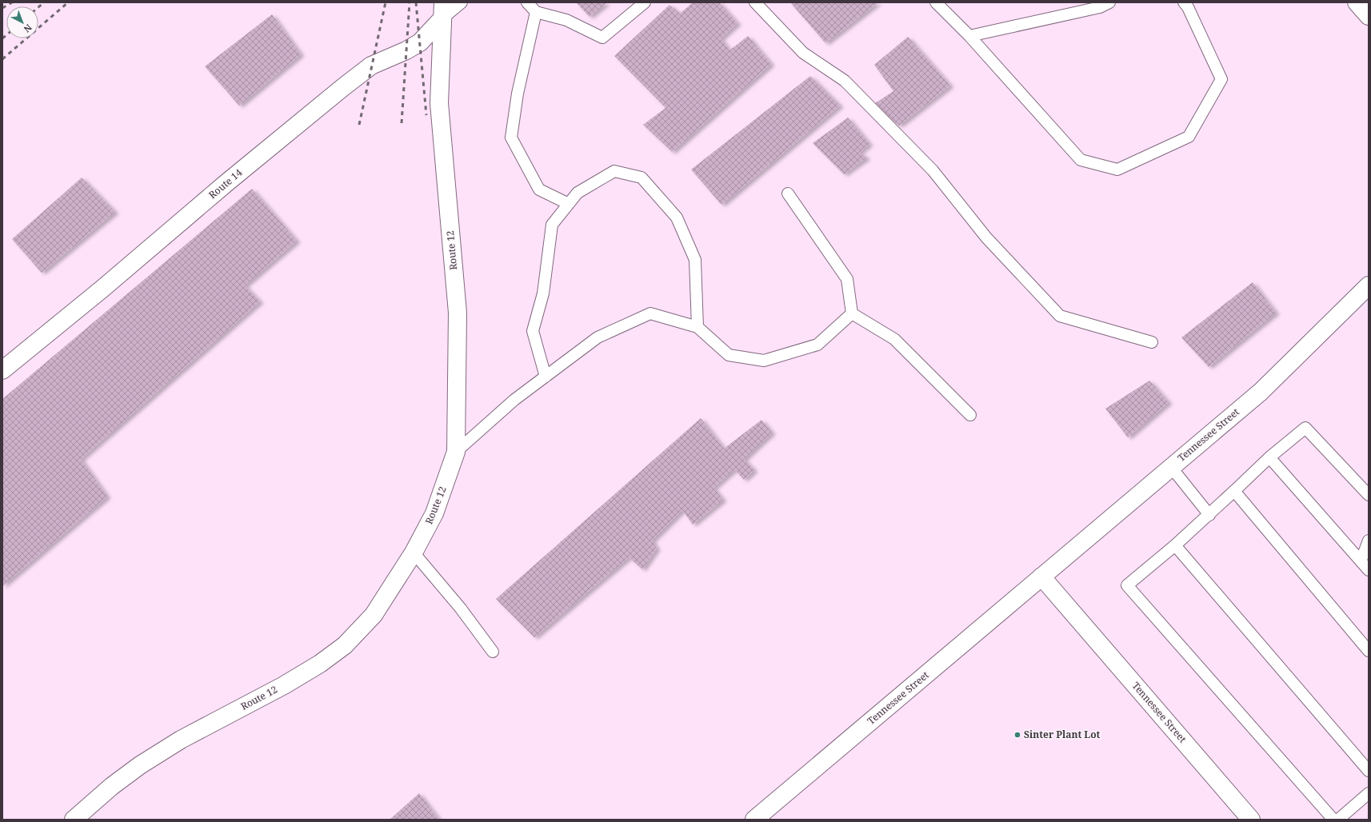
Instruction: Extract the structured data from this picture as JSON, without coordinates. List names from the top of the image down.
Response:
{
  "streets": {
    "street": ["Route 14", "Route 12", "Tennessee Street"]
  },
  "crossings": [
    ["Route 14", "Route 12"]
  ],
  "places": ["Sinter Plant Lot"],
  "north": "bottom right"
}
